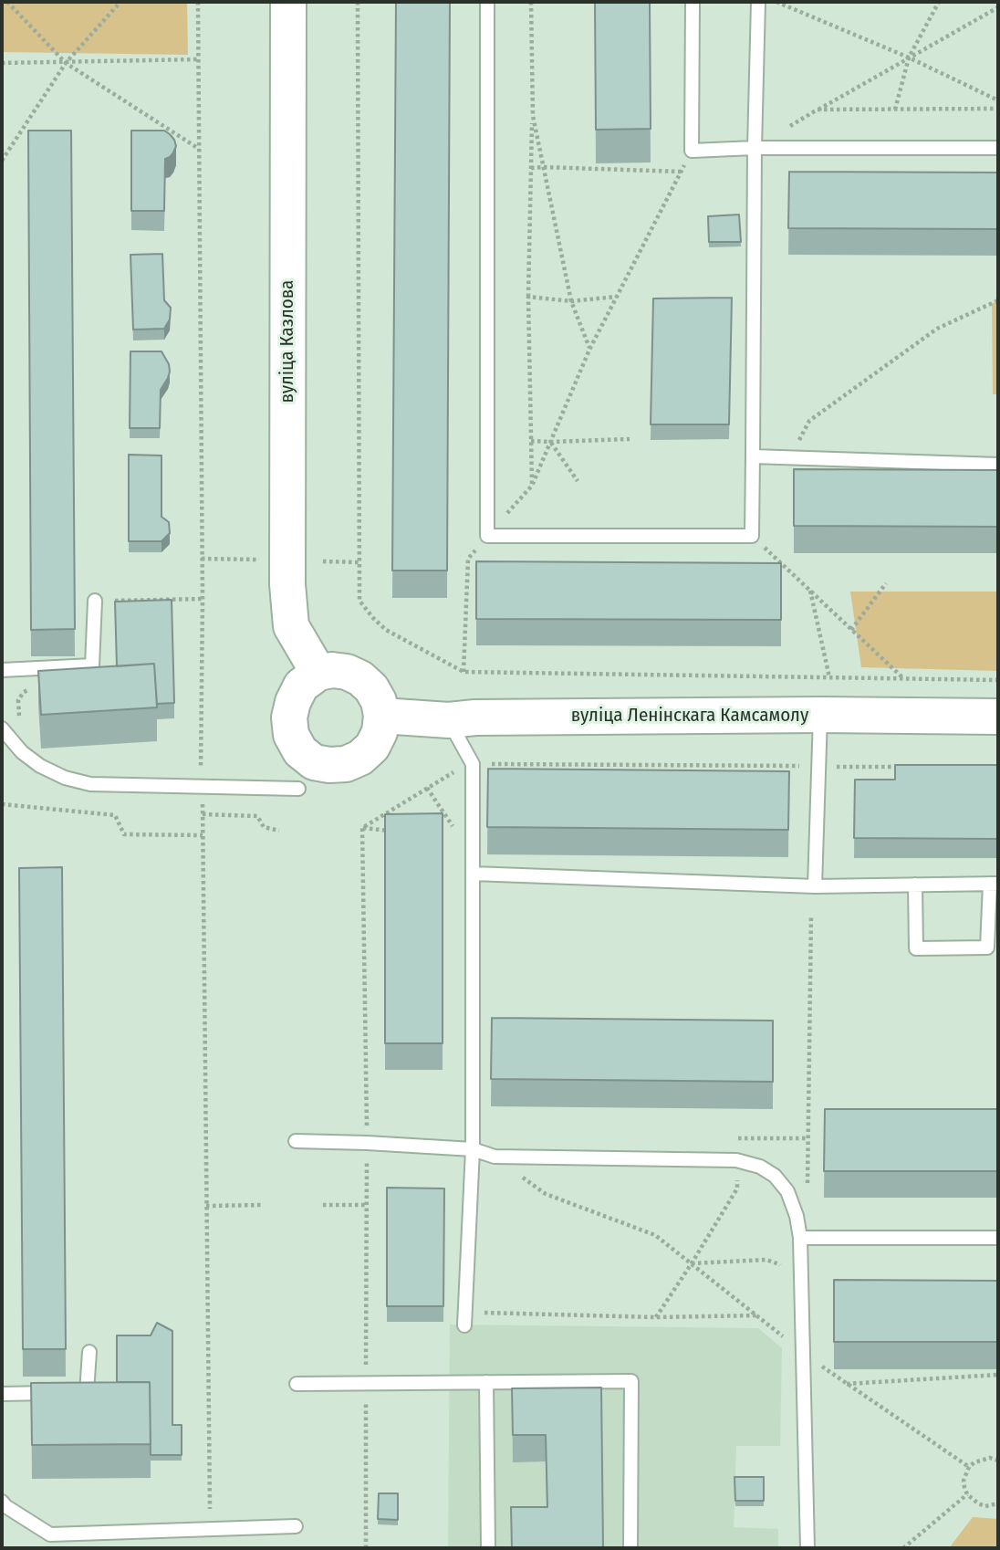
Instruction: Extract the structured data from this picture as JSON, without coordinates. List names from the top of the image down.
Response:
{
  "streets": {
    "main road": ["вуліца Казлова", "вуліца Ленінскага Камсамолу"]
  },
  "crossings": [
    ["вуліца Казлова", "вуліца Ленінскага Камсамолу"]
  ]
}
